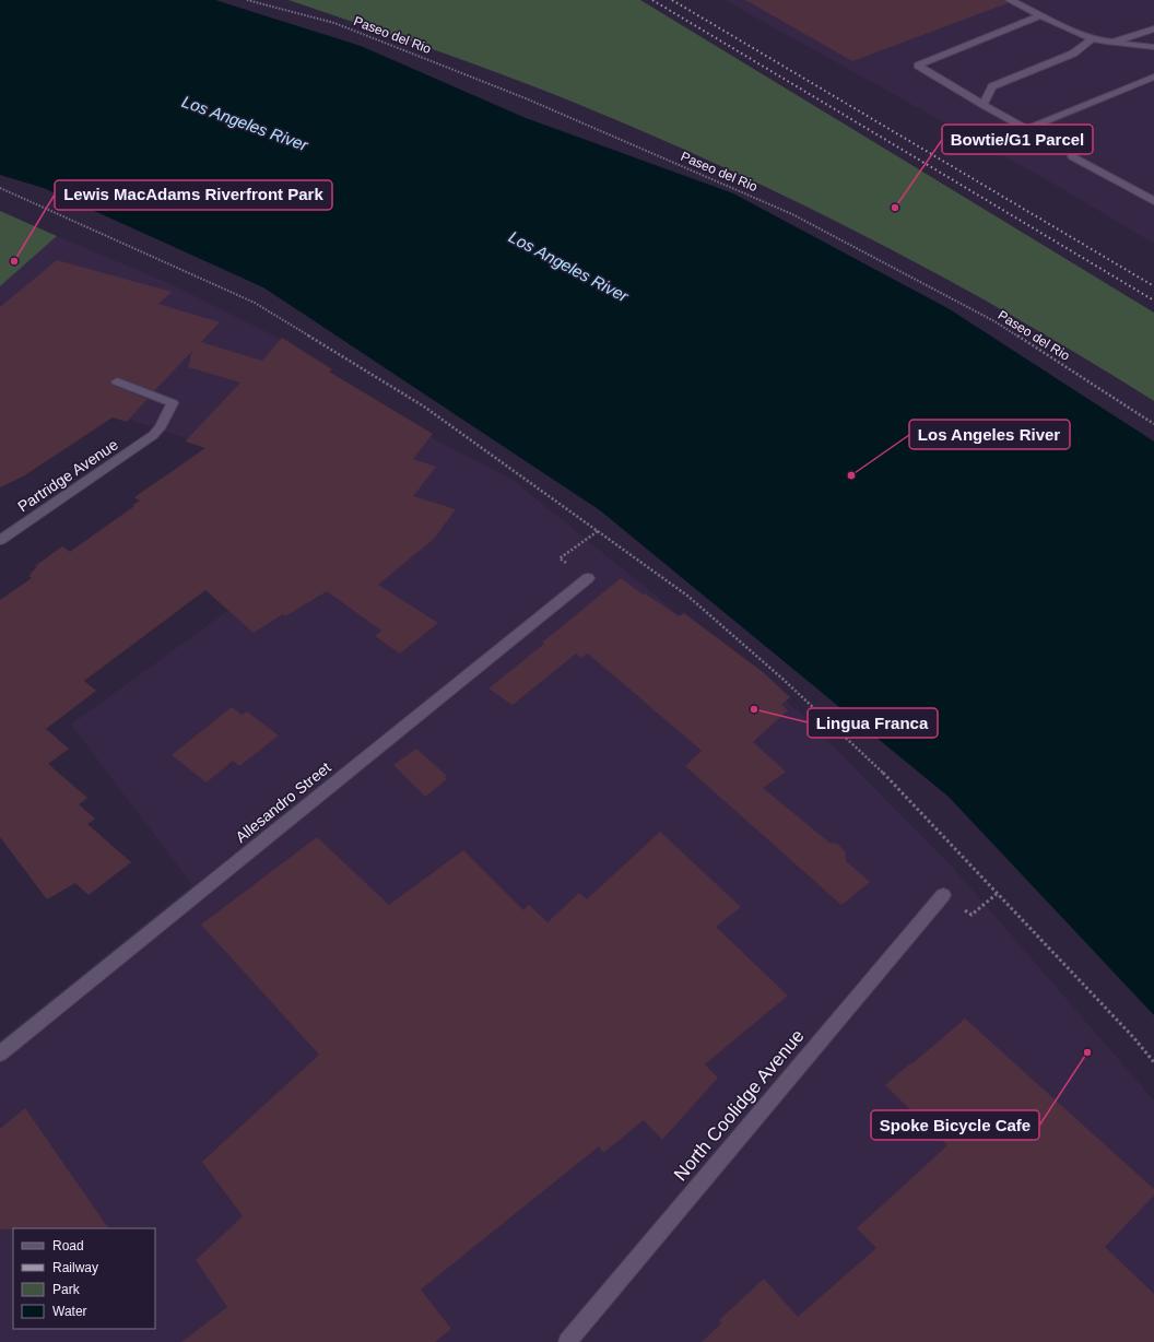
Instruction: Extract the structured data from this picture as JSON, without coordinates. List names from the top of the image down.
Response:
{
  "streets": {
    "street": ["Partridge Avenue", "Allesandro Street", "North Coolidge Avenue"],
    "path": ["Paseo del Rio"]
  },
  "water": ["Los Angeles River"],
  "places": [
    "Bowtie/G1 Parcel",
    "Lewis MacAdams Riverfront Park",
    "Los Angeles River",
    "Lingua Franca",
    "Spoke Bicycle Cafe"
  ],
  "legend": [
    "Road",
    "Railway",
    "Park",
    "Water"
  ]
}
